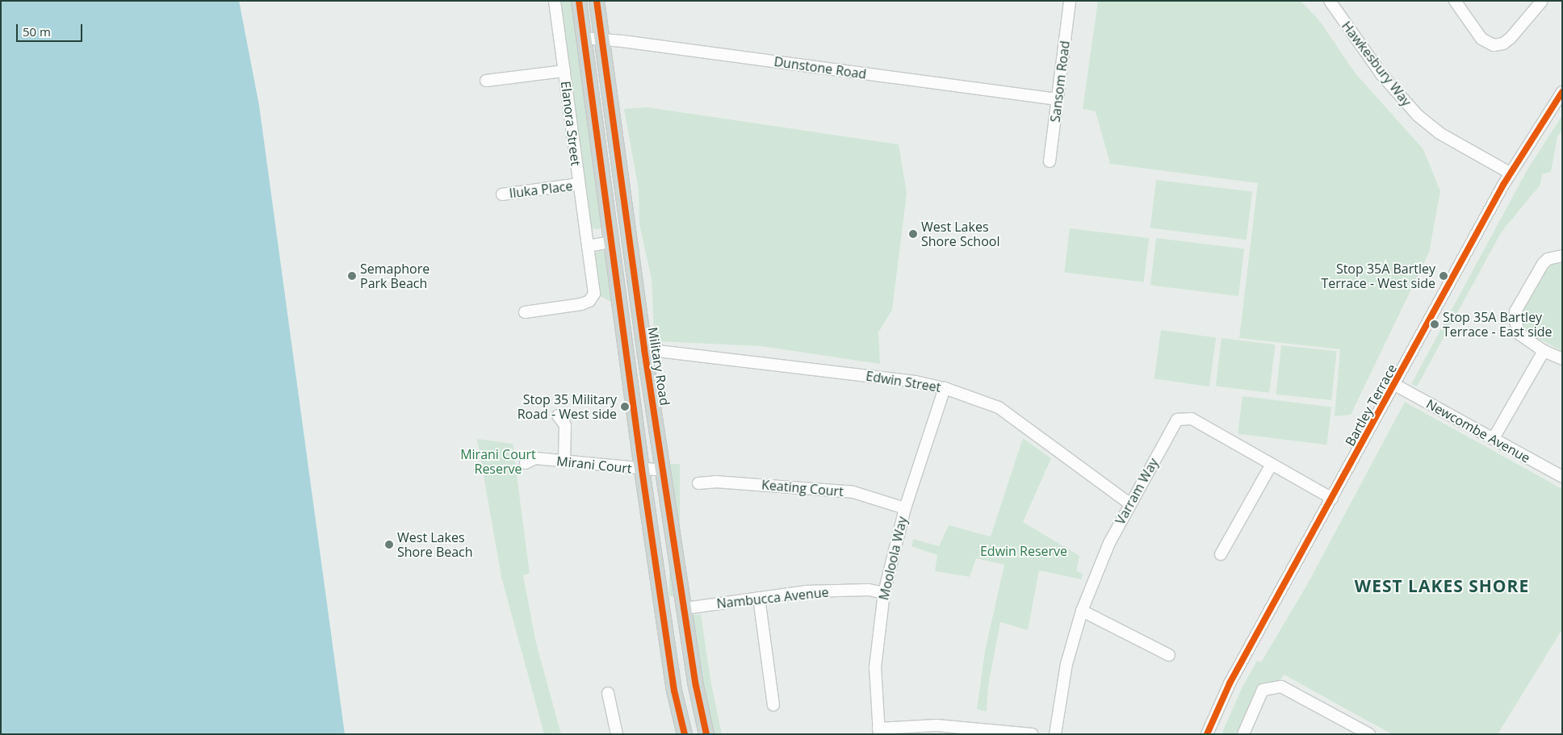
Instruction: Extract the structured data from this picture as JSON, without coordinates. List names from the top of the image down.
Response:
{
  "streets": {
    "main road": ["Military Road"],
    "street": [
      "Hawkesbury Way",
      "Dunstone Road",
      "Sansom Road",
      "Elanora Street",
      "Iluka Place",
      "Edwin Street",
      "Bartley Terrace",
      "Newcombe Avenue",
      "Mirani Court",
      "Keating Court",
      "Varram Way",
      "Mooloola Way",
      "Nambucca Avenue"
    ]
  },
  "crossings": [
    ["Hawkesbury Way", "Bartley Terrace"],
    ["Dunstone Road", "Sansom Road"],
    ["Dunstone Road", "Military Road"],
    ["Elanora Street", "Iluka Place"],
    ["Military Road", "Edwin Street"],
    ["Military Road", "Mirani Court"],
    ["Military Road", "Nambucca Avenue"],
    ["Edwin Street", "Varram Way"],
    ["Edwin Street", "Mooloola Way"],
    ["Bartley Terrace", "Newcombe Avenue"],
    ["Bartley Terrace", "Varram Way"],
    ["Keating Court", "Mooloola Way"],
    ["Mooloola Way", "Nambucca Avenue"]
  ],
  "districts": ["WEST LAKES SHORE"],
  "parks": ["Mirani Court Reserve", "Edwin Reserve"],
  "places": [
    "West Lakes Shore School",
    "Semaphore Park Beach",
    "Stop 35A Bartley Terrace - West side",
    "Stop 35A Bartley Terrace - East side",
    "Stop 35 Military Road - West side",
    "West Lakes Shore Beach"
  ],
  "scale_bar": "50 m"
}
